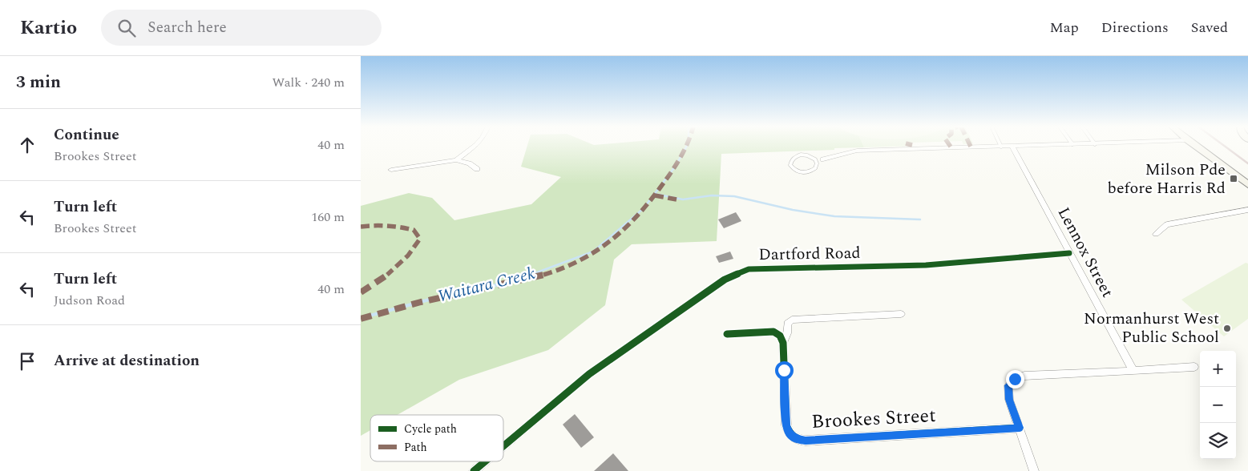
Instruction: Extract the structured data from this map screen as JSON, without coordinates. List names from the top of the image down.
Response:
{
  "streets": {
    "street": ["Lennox Street", "Dartford Road", "Brookes Street"]
  },
  "crossings": [
    ["Lennox Street", "Dartford Road"]
  ],
  "water": ["Waitara Creek"],
  "places": {
    "transit": ["Milson Pde before Harris Rd"],
    "other": ["Normanhurst West Public School"]
  },
  "legend": ["Cycle path", "Path"],
  "page": {
    "header": "Kartio",
    "search": "Search here",
    "nav": ["Map", "Directions", "Saved"],
    "heading": ["3 min", "Walk · 240 m"],
    "list": [
      ["Continue", "Brookes Street", "40 m"],
      ["Turn left", "Brookes Street", "160 m"],
      ["Turn left", "Judson Road", "40 m"],
      "Arrive at destination"
    ],
    "map_buttons": ["+", "−"]
  }
}
